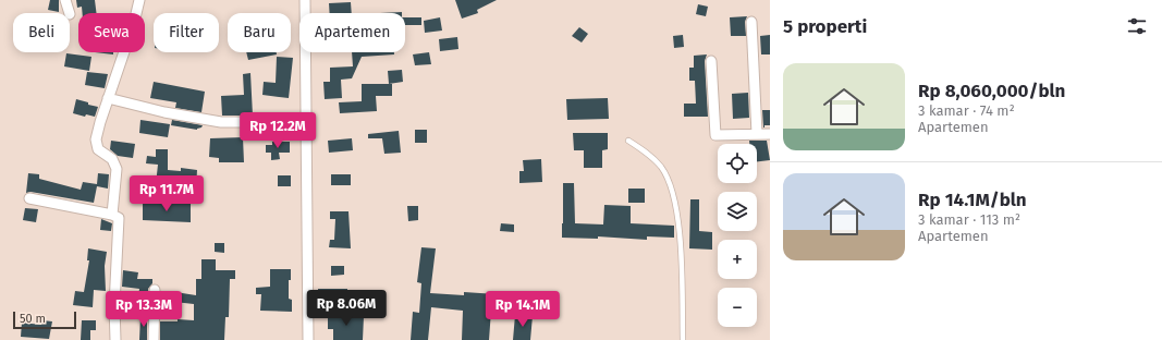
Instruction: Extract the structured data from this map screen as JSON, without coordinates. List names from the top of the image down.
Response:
{
  "scale_bar": "50 m",
  "page": {
    "heading": "5 properti",
    "chip": [
      "Beli",
      "Sewa",
      "Filter",
      "Baru",
      "Apartemen"
    ],
    "list": [
      {
        "name": "Rp 8,060,000/bln",
        "note": "3 kamar · 74 m² · Apartemen"
      },
      {
        "name": "Rp 14.1M/bln",
        "note": "3 kamar · 113 m² · Apartemen"
      }
    ],
    "price": [
      "Rp 12.2M",
      "Rp 11.7M",
      "Rp 8.06M",
      "Rp 13.3M",
      "Rp 14.1M"
    ],
    "map_buttons": ["+", "−"],
    "scale": "50 m"
  }
}
